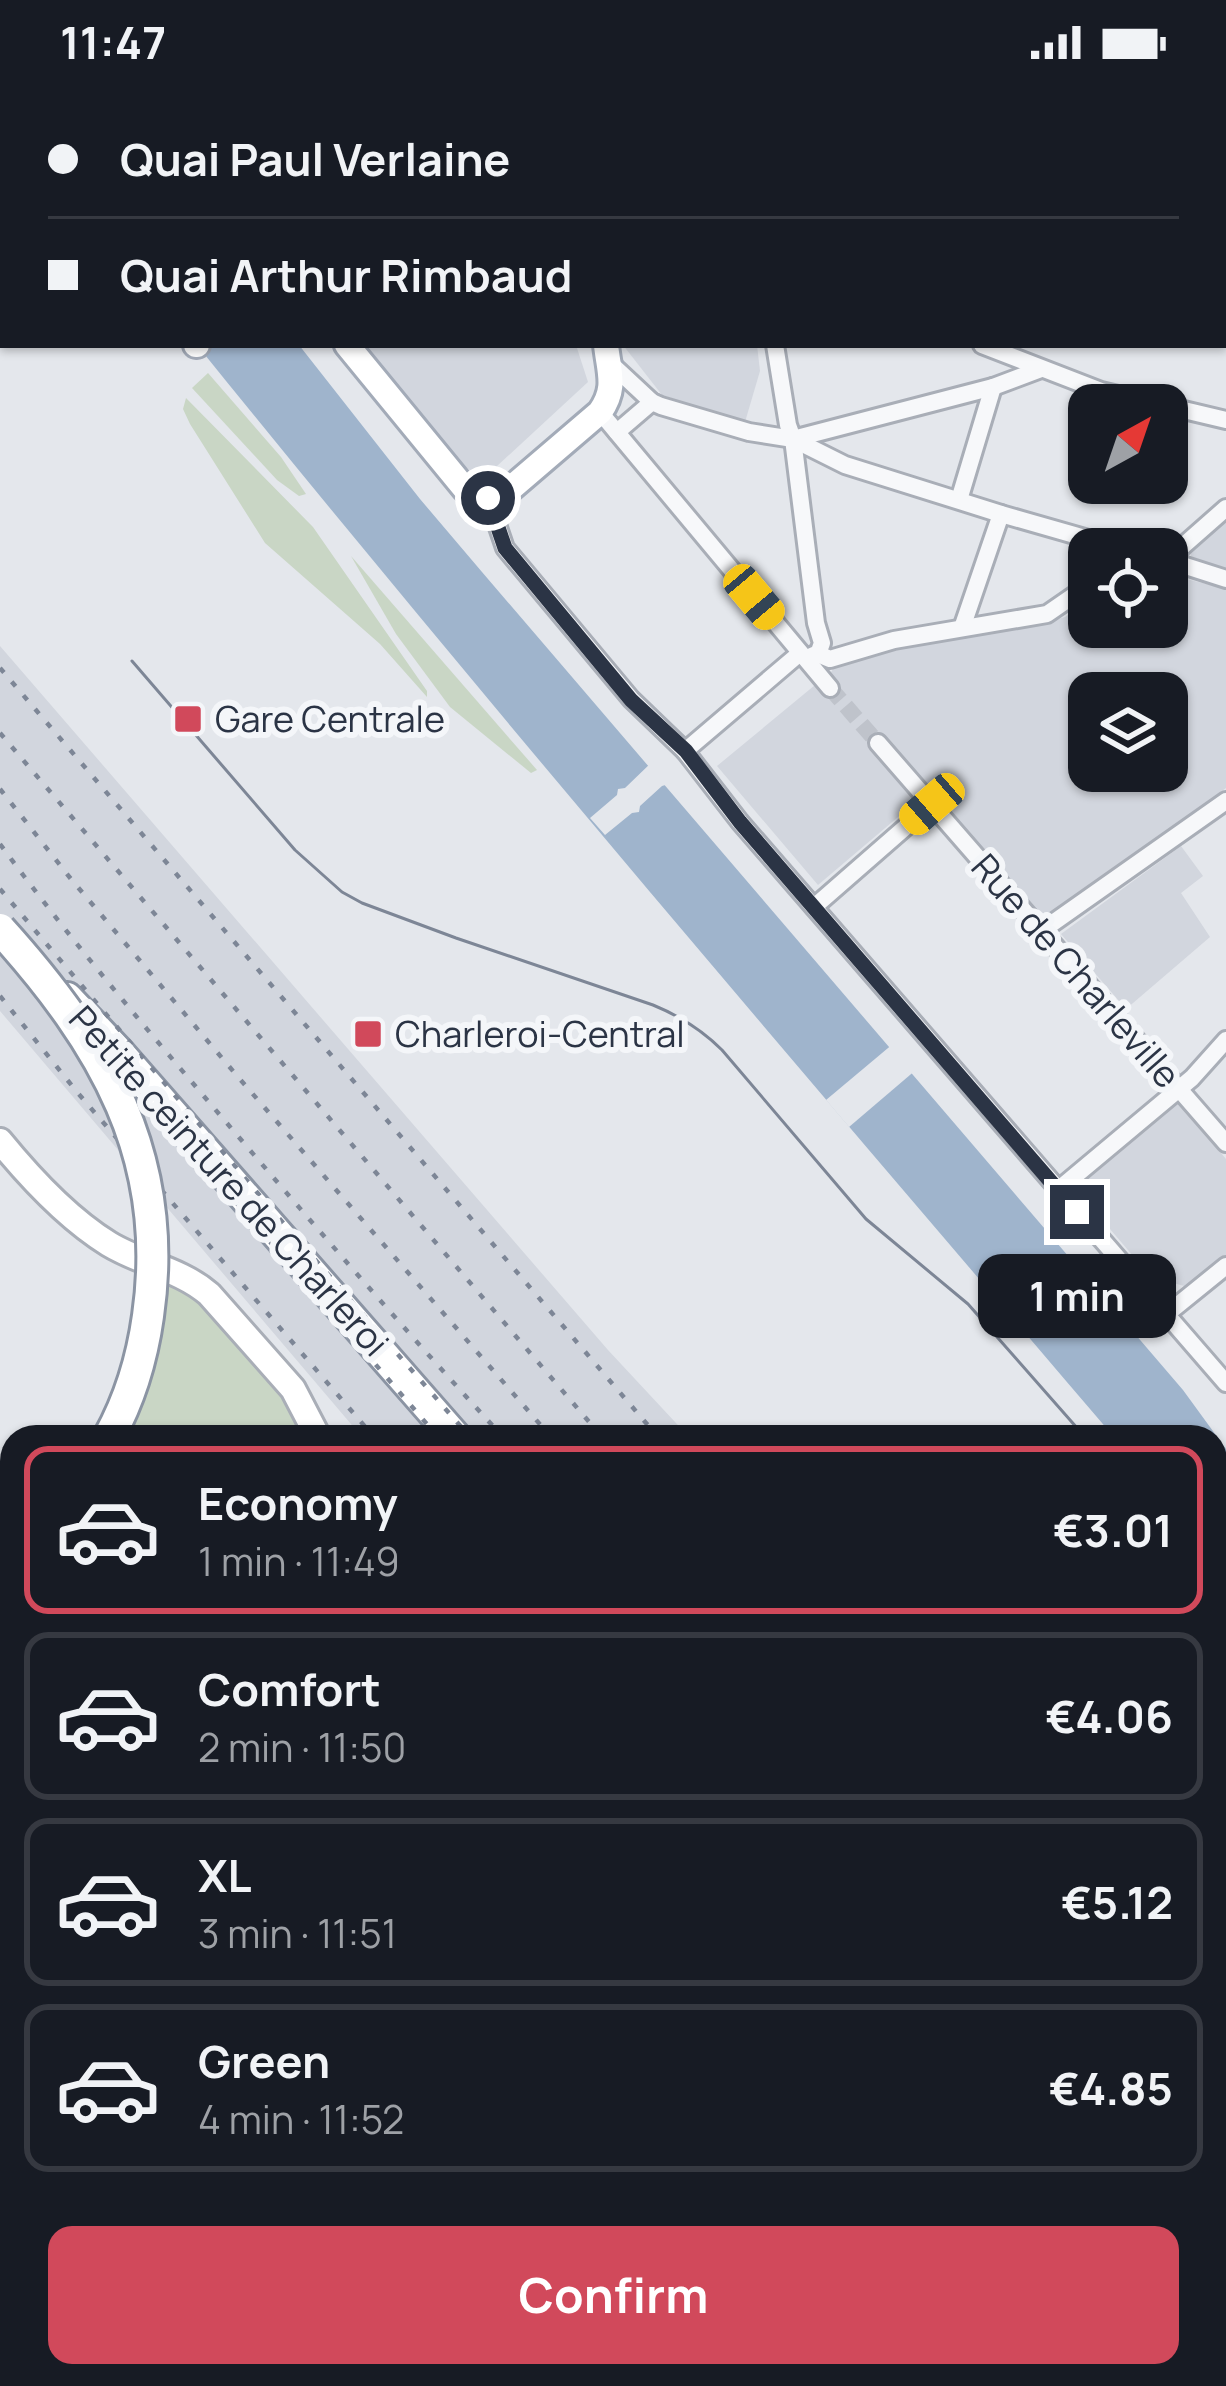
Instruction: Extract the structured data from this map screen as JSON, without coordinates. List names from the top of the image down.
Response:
{
  "streets": {
    "highway": ["Petite ceinture de Charleroi"],
    "street": ["Rue de Charleville"]
  },
  "places": {
    "transit": ["Gare Centrale", "Charleroi-Central"]
  },
  "north": "top right",
  "page": {
    "status": "11:47",
    "banner": ["Quai Paul Verlaine", "Quai Arthur Rimbaud"],
    "bubble": "1 min",
    "list": [
      {
        "name": "Economy",
        "note": "1 min · 11:49",
        "value": "€3.01"
      },
      {
        "name": "Comfort",
        "note": "2 min · 11:50",
        "value": "€4.06"
      },
      {
        "name": "XL",
        "note": "3 min · 11:51",
        "value": "€5.12"
      },
      {
        "name": "Green",
        "note": "4 min · 11:52",
        "value": "€4.85"
      }
    ],
    "buttons": "Confirm"
  }
}
